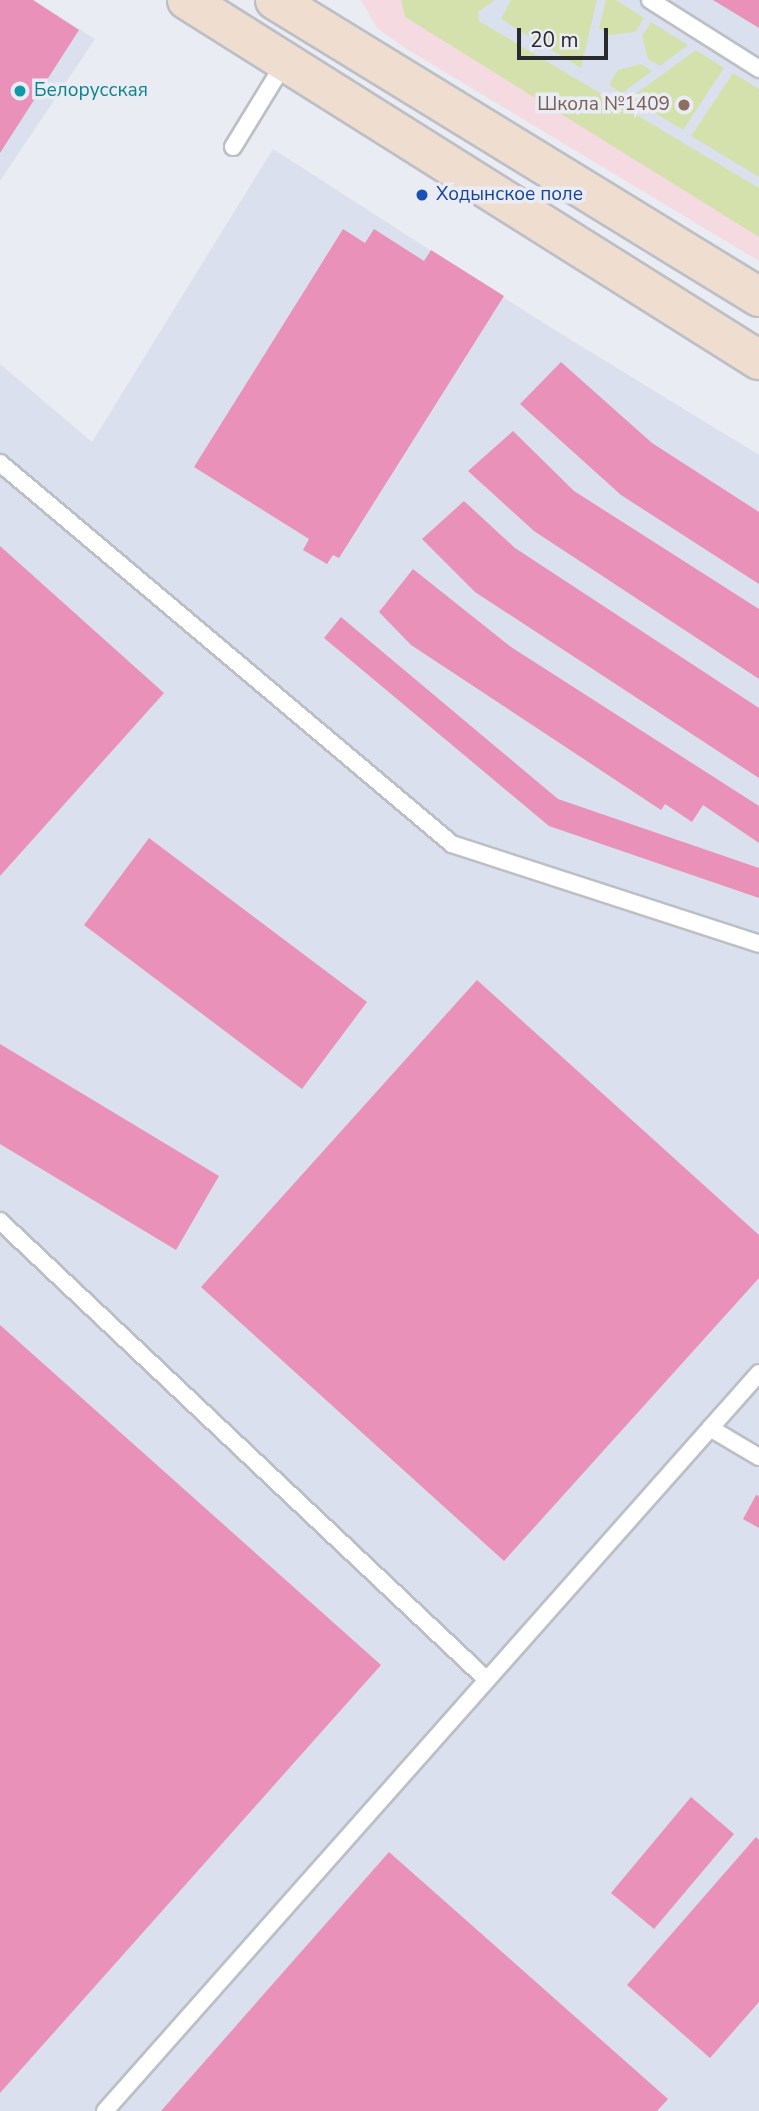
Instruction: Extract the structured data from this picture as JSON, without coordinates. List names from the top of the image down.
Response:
{
  "places": ["Белорусская", "Школа №1409", "Ходынское поле"],
  "scale_bar": "20 m"
}
